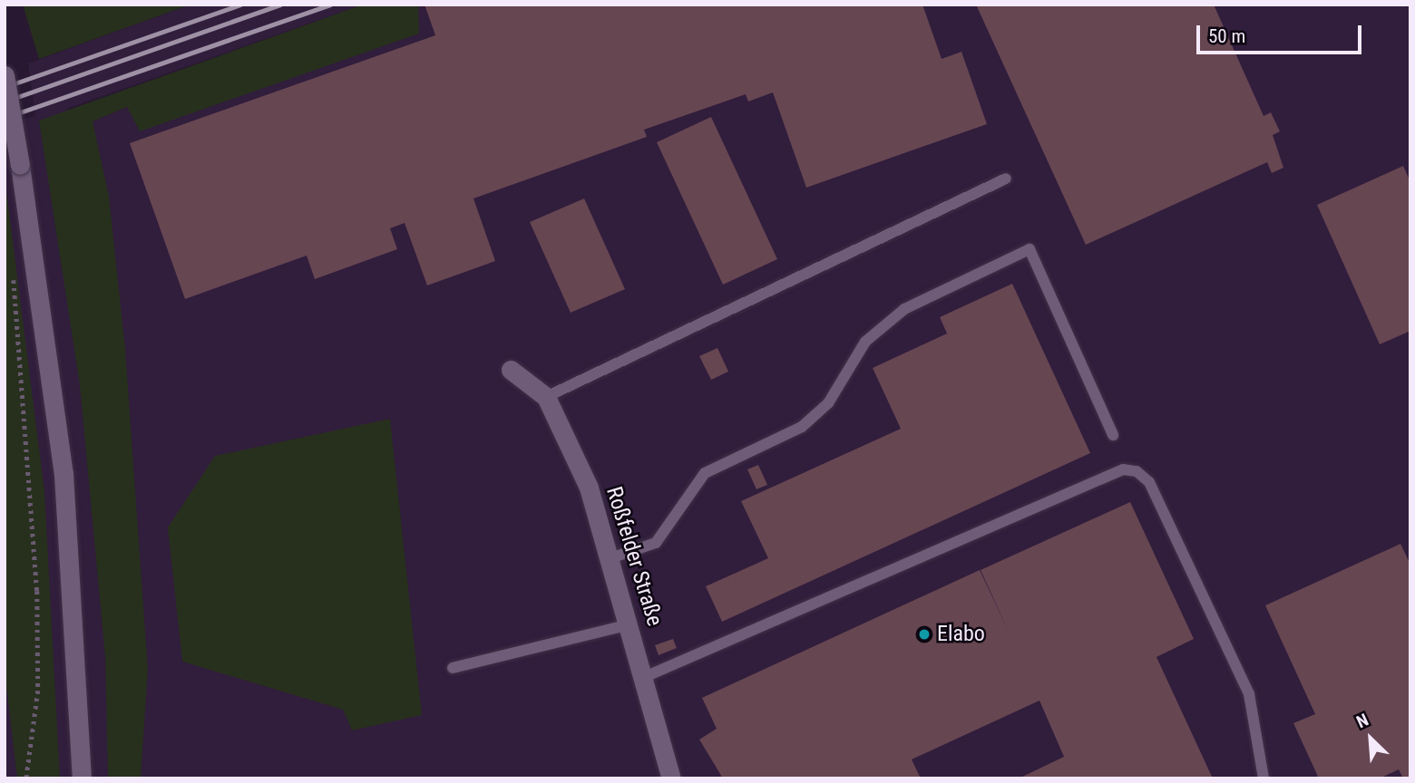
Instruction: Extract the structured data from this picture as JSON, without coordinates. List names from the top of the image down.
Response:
{
  "streets": {
    "main road": ["Roßfelder Straße"]
  },
  "places": ["Elabo"],
  "scale_bar": "50 m",
  "north": "top left"
}
